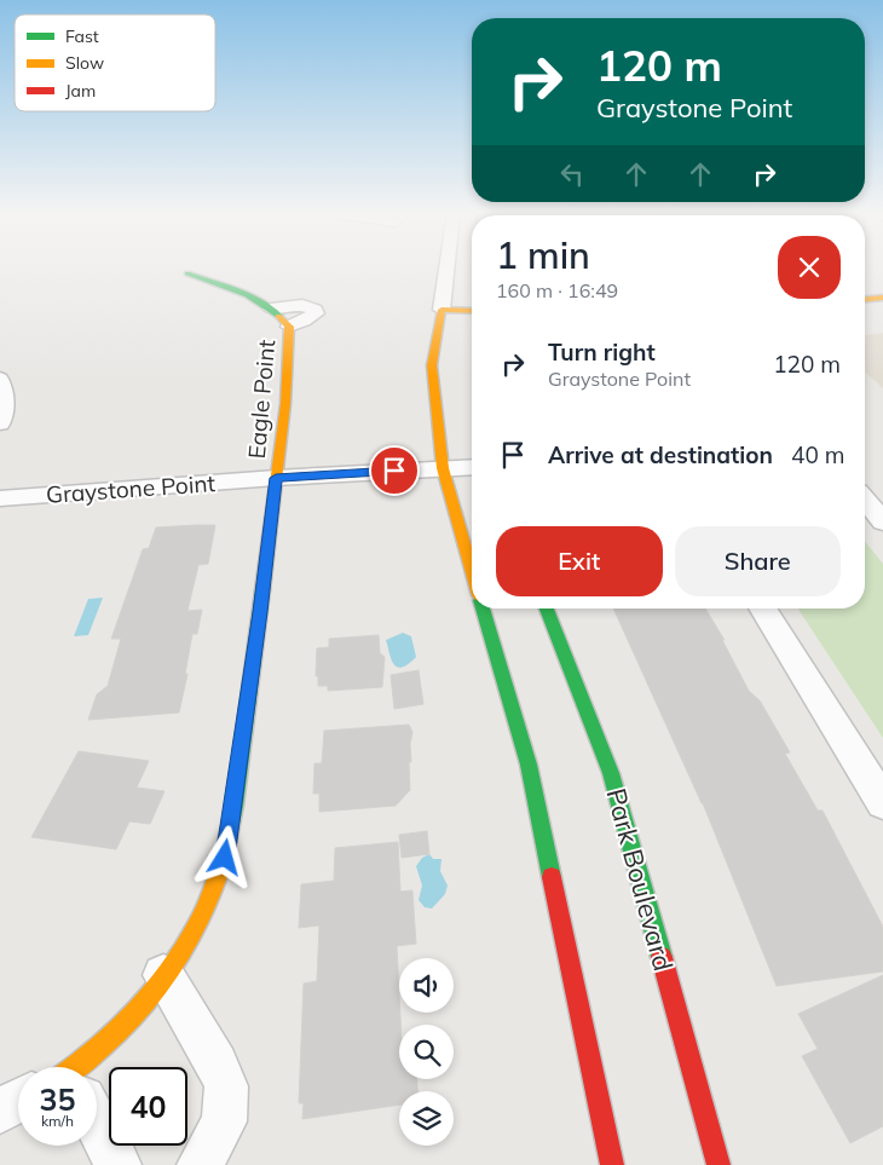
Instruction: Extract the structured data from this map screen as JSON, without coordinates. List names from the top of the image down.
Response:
{
  "streets": {
    "street": ["Eagle Point", "Graystone Point", "Park Boulevard"]
  },
  "crossings": [
    ["Eagle Point", "Graystone Point"]
  ],
  "legend": ["Fast", "Slow", "Jam"],
  "page": {
    "turn": ["120 m", "Graystone Point"],
    "heading": ["1 min", "160 m · 16:49"],
    "list": [
      {
        "name": "Turn right",
        "note": "Graystone Point",
        "value": "120 m"
      },
      {
        "name": "Arrive at destination",
        "value": "40 m"
      }
    ],
    "buttons": ["Exit", "Share"],
    "speed": "35 km/h",
    "limit": "40"
  }
}
